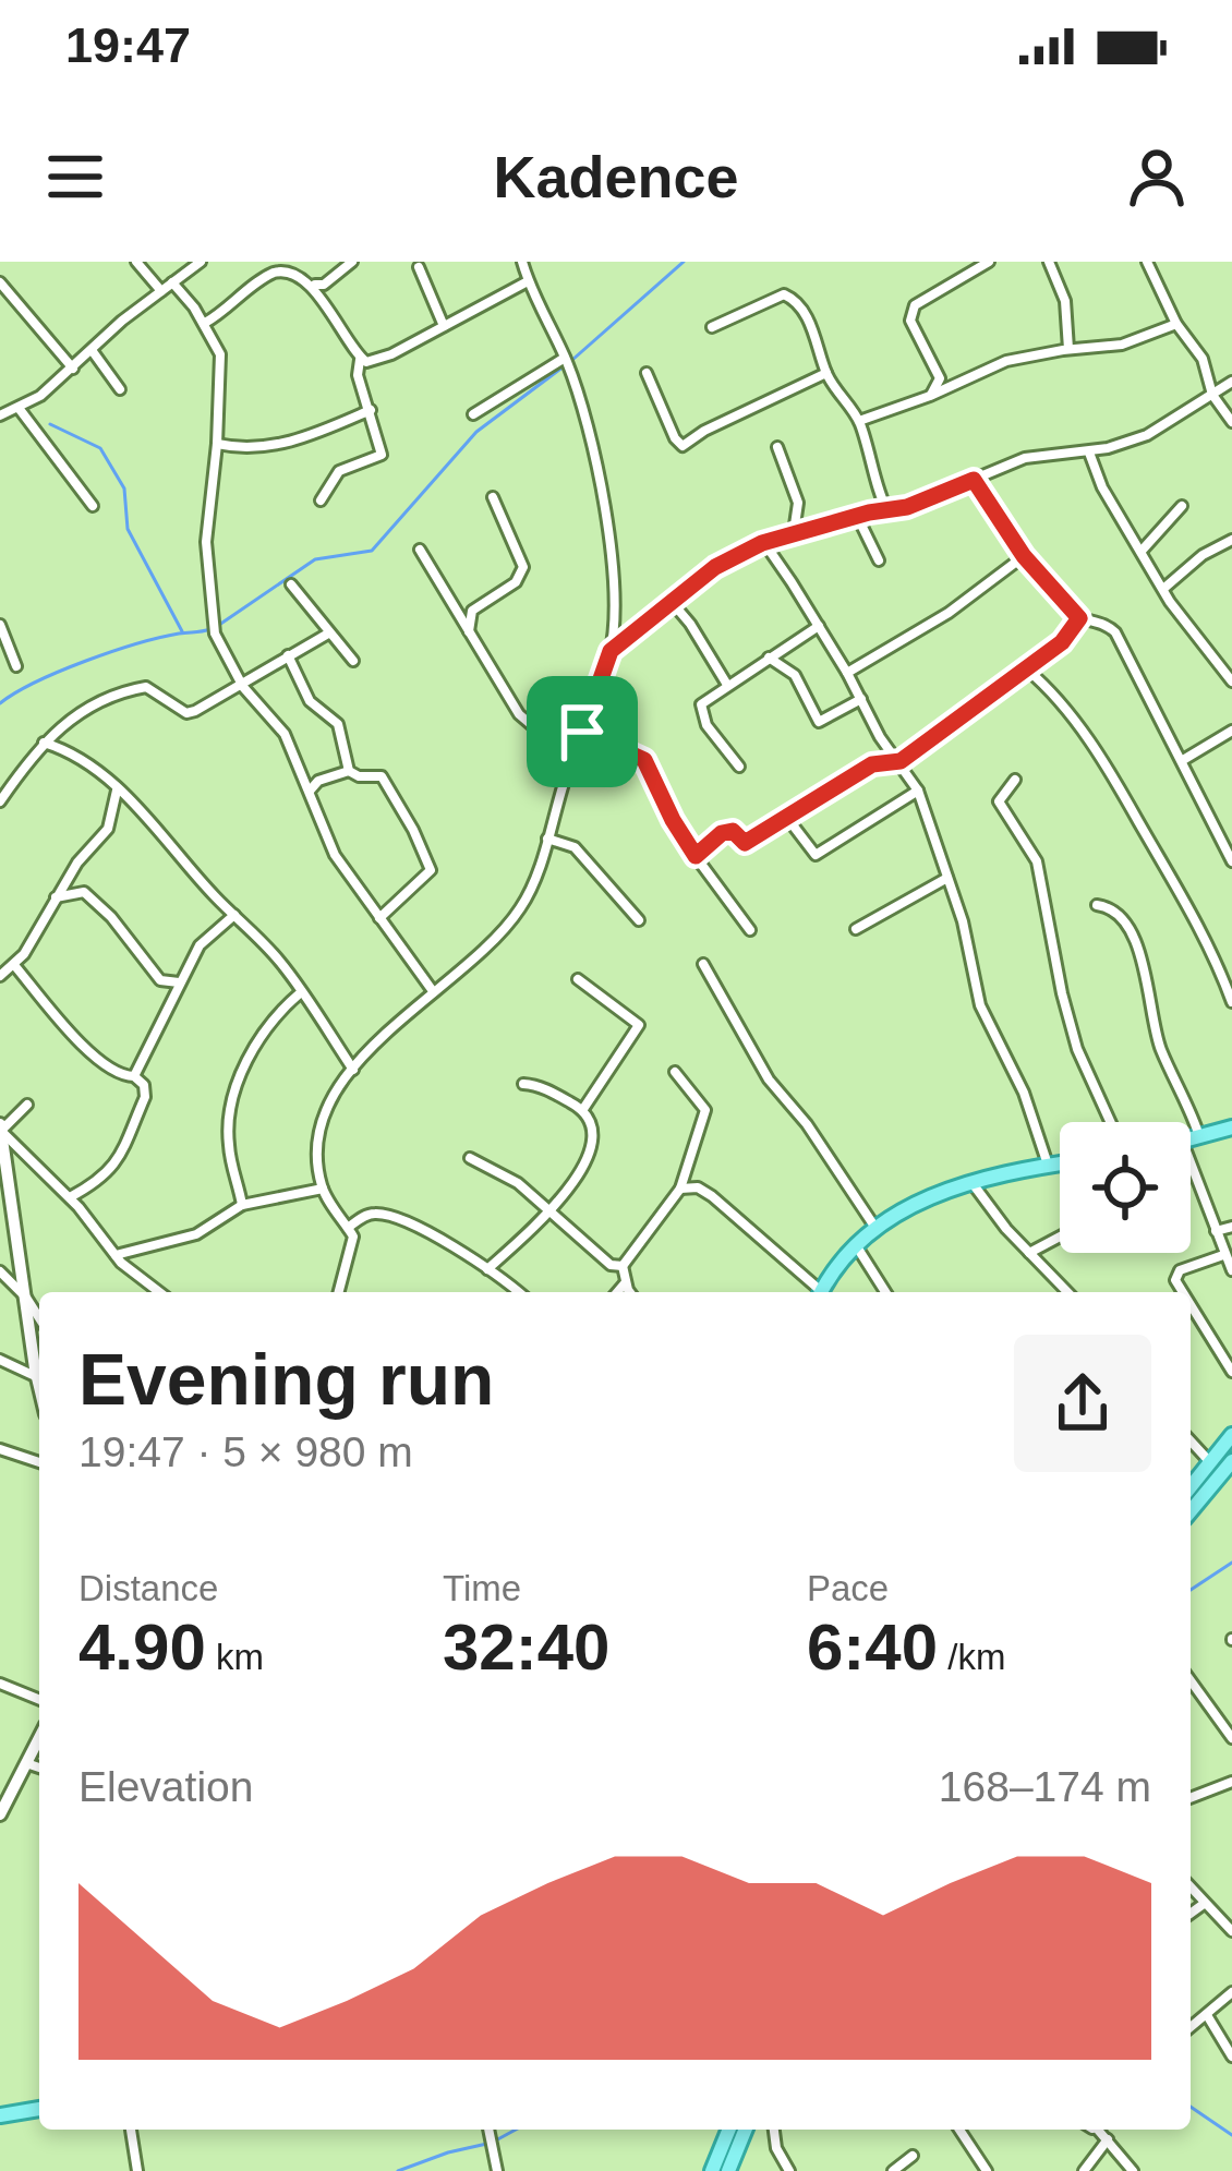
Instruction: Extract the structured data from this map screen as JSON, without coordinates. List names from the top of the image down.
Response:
{
  "page": {
    "status": "19:47",
    "header": "Kadence",
    "heading": ["Evening run", "19:47 · 5 × 980 m"],
    "stats": [
      ["Distance", "4.90 km"],
      ["Time", "32:40"],
      ["Pace", "6:40 /km"]
    ],
    "chart": ["Elevation", "168–174 m"]
  }
}
